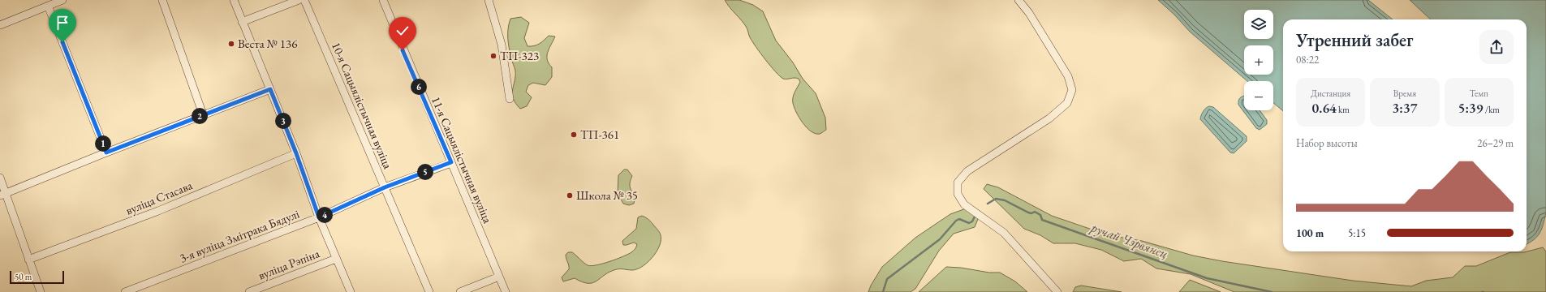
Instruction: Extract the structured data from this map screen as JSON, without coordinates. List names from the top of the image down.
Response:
{
  "streets": {
    "street": [
      "10-я Сацыялістычная вуліца",
      "11-я Сацыялістычная вуліца",
      "вуліца Стасава",
      "3-я вуліца Змітрака Бядулі",
      "вуліца Рэпіна"
    ]
  },
  "crossings": [
    ["10-я Сацыялістычная вуліца", "3-я вуліца Змітрака Бядулі"],
    ["11-я Сацыялістычная вуліца", "3-я вуліца Змітрака Бядулі"]
  ],
  "water": ["ручай Чэрвянец"],
  "places": [
    "Веста № 136",
    "ТП-323",
    "ТП-361",
    "Школа № 35"
  ],
  "scale_bar": "50 m",
  "page": {
    "map_buttons": ["+", "−"],
    "heading": ["Утренний забег", "08:22"],
    "stats": [
      ["Дистанция", "0.64 km"],
      ["Время", "3:37"],
      ["Темп", "5:39 /km"]
    ],
    "pins": [
      "6",
      "2",
      "3",
      "1",
      "5",
      "4"
    ],
    "chart": ["Набор высоты", "26–29 m"],
    "list": [
      {
        "name": "100 m",
        "note": "5:15"
      }
    ],
    "scale": "50 m"
  }
}
